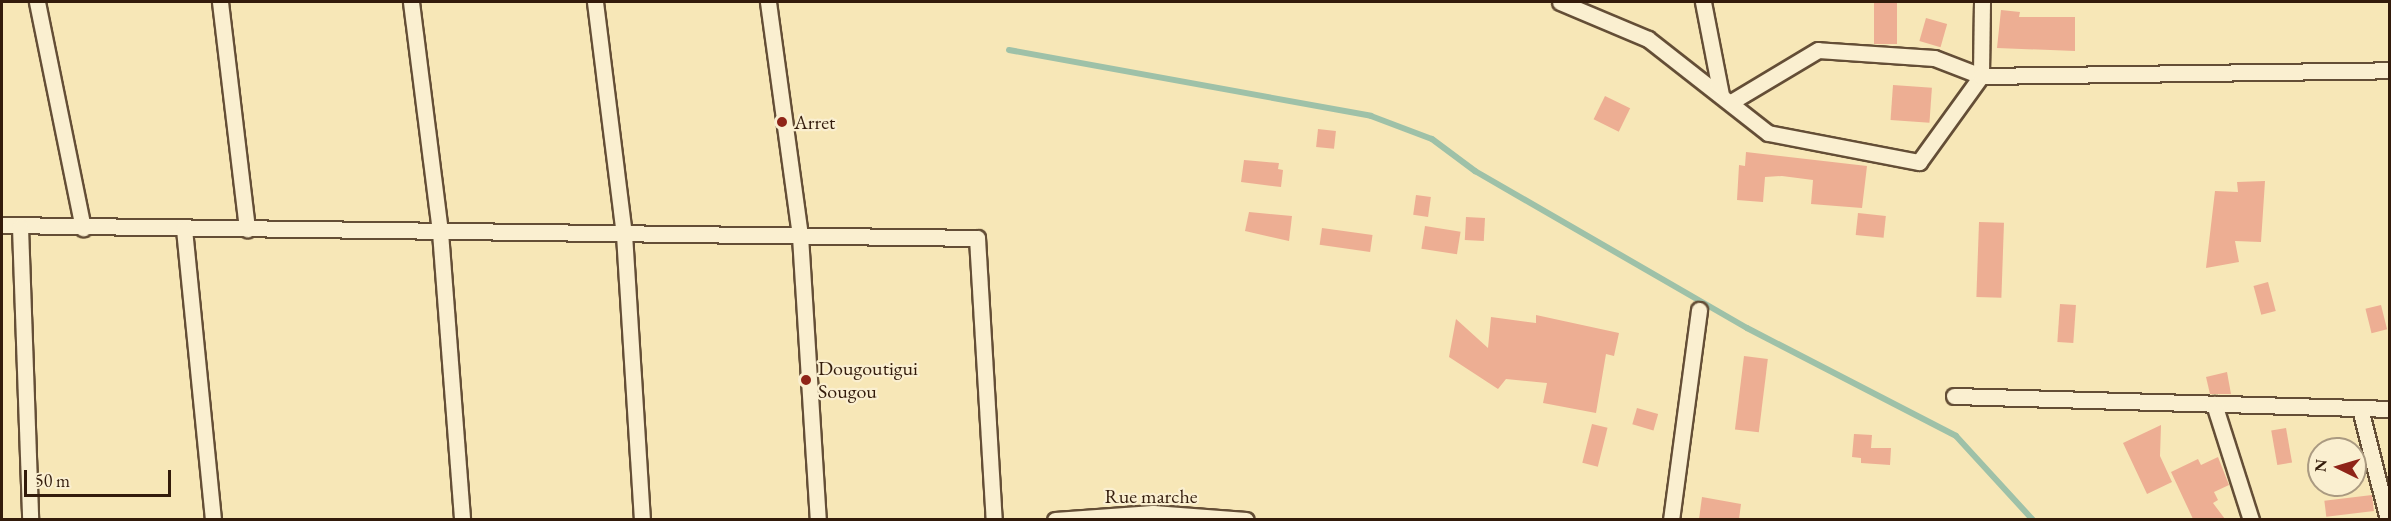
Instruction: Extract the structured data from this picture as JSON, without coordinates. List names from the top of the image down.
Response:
{
  "streets": {
    "street": ["Rue marche"]
  },
  "places": ["Arret", "Dougoutigui Sougou"],
  "scale_bar": "50 m",
  "north": "left"
}
